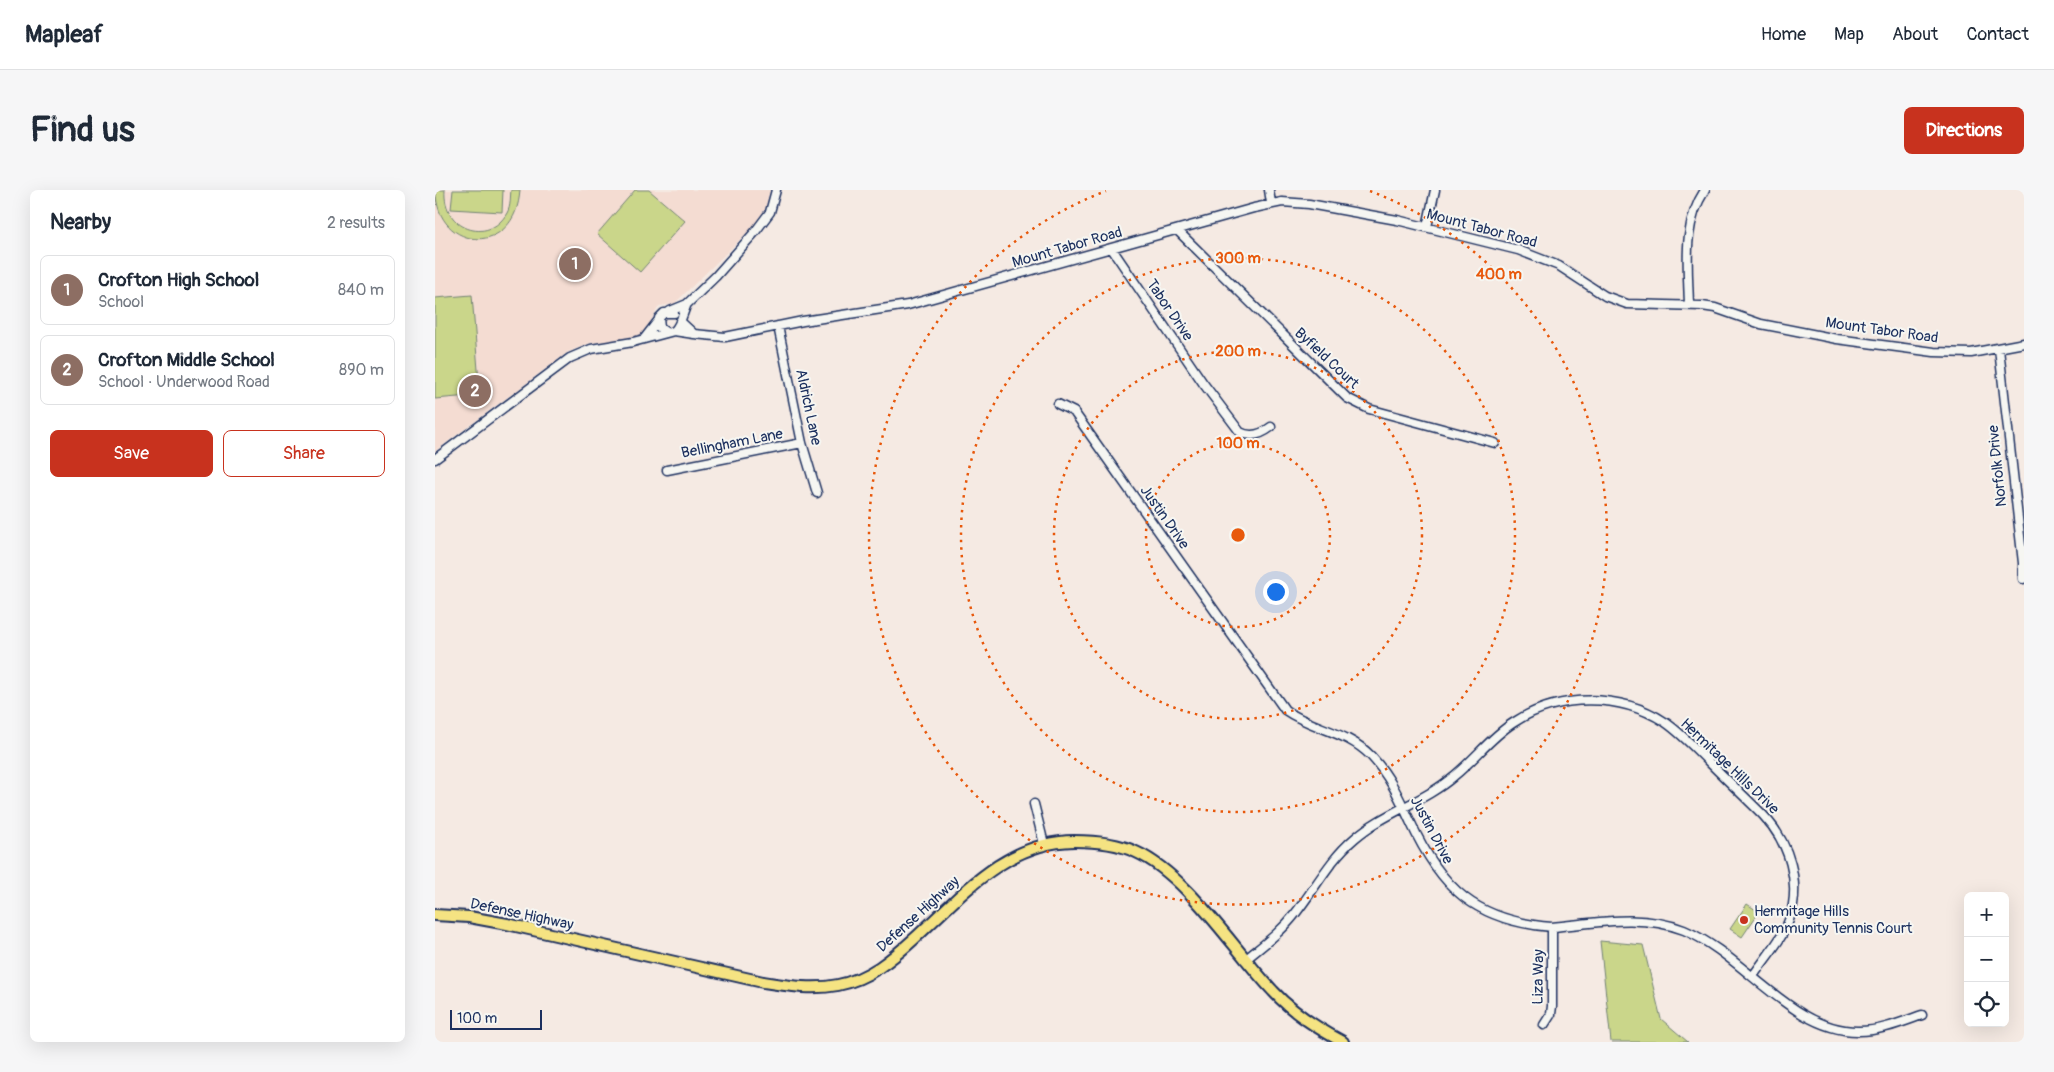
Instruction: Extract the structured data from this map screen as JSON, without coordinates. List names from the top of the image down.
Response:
{
  "streets": {
    "main road": ["Defense Highway"],
    "street": [
      "Mount Tabor Road",
      "Tabor Drive",
      "Byfield Court",
      "Aldrich Lane",
      "Bellingham Lane",
      "Norfolk Drive",
      "Justin Drive",
      "Hermitage Hills Drive",
      "Liza Way"
    ]
  },
  "crossings": [
    ["Mount Tabor Road", "Tabor Drive"],
    ["Mount Tabor Road", "Byfield Court"],
    ["Mount Tabor Road", "Aldrich Lane"],
    ["Mount Tabor Road", "Norfolk Drive"],
    ["Aldrich Lane", "Bellingham Lane"],
    ["Justin Drive", "Hermitage Hills Drive"],
    ["Justin Drive", "Liza Way"],
    ["Hermitage Hills Drive", "Defense Highway"]
  ],
  "places": ["Hermitage Hills Community Tennis Court"],
  "scale_bar": "100 m",
  "page": {
    "header": "Mapleaf",
    "nav": [
      "Home",
      "Map",
      "About",
      "Contact"
    ],
    "buttons": [
      "Directions",
      ["Save", "Share"]
    ],
    "title": "Find us",
    "heading": ["Nearby", "2 results"],
    "pins": ["1", "2"],
    "list": [
      {
        "mark": "1",
        "name": "Crofton High School",
        "note": "School",
        "value": "840 m"
      },
      {
        "mark": "2",
        "name": "Crofton Middle School",
        "note": "School · Underwood Road",
        "value": "890 m"
      }
    ],
    "map_buttons": ["+", "−"],
    "scale": "100 m"
  },
  "rings": [
    "300 m",
    "400 m",
    "200 m",
    "100 m"
  ]
}
